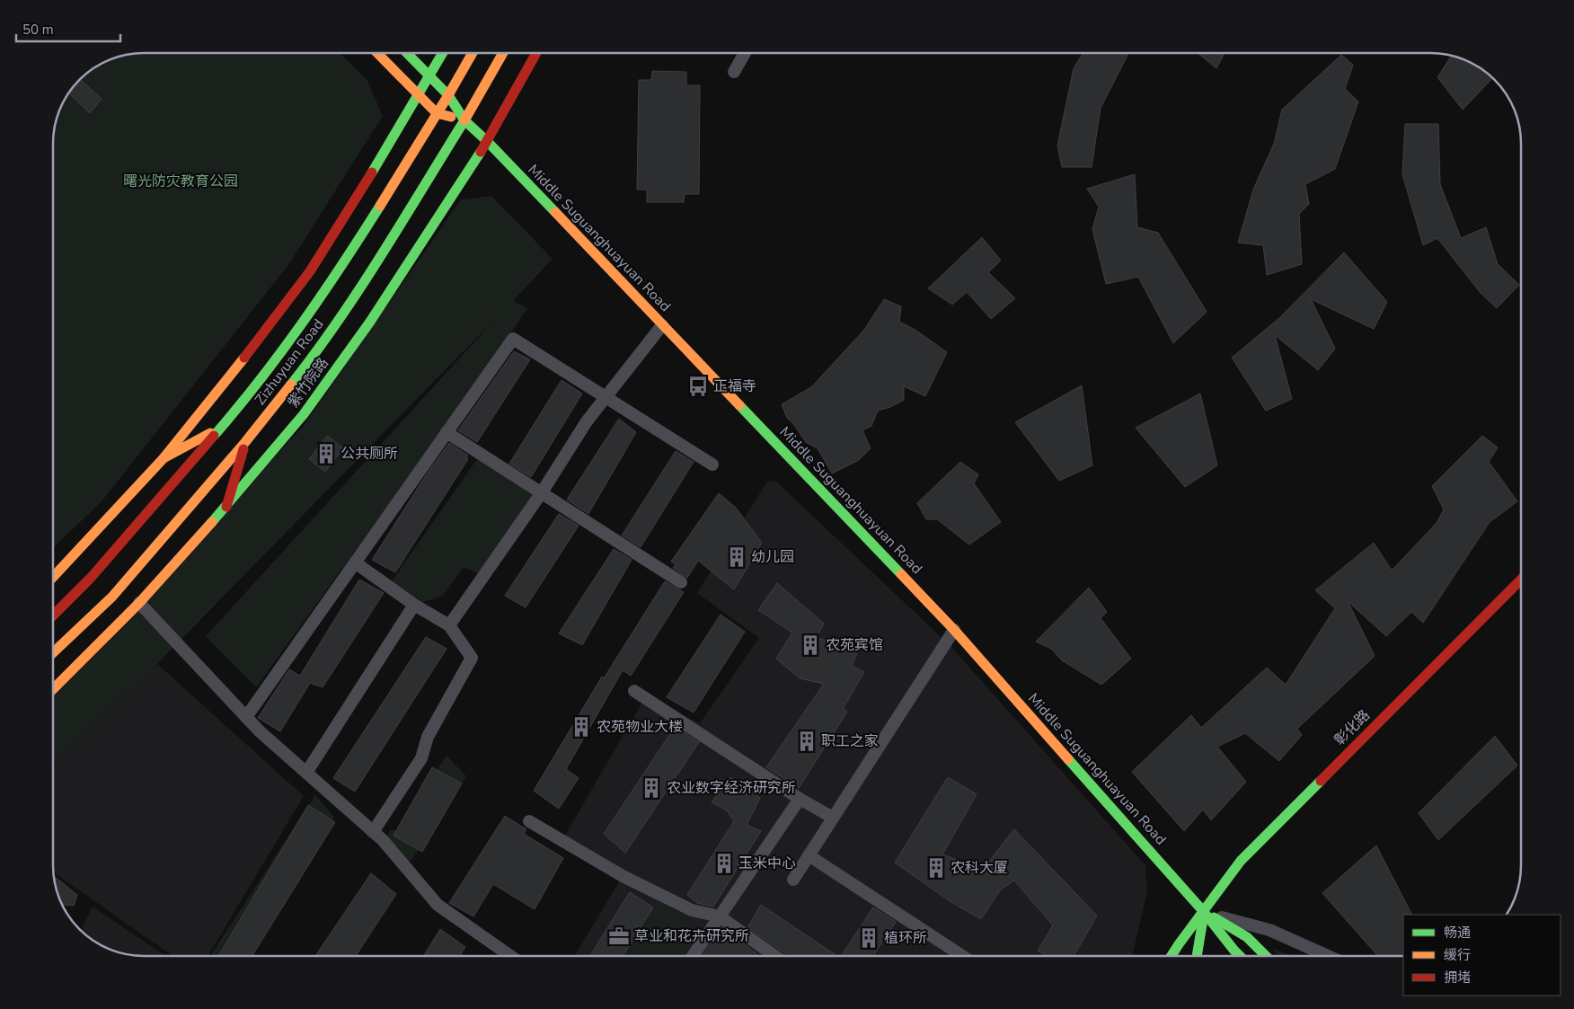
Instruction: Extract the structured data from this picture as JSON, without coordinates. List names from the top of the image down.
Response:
{
  "streets": {
    "main road": [
      "Middle Suguanghuayuan Road",
      "Zizhuyuan Road",
      "紫竹院路",
      "彰化路"
    ]
  },
  "crossings": [
    ["Middle Suguanghuayuan Road", "Zizhuyuan Road"],
    ["Middle Suguanghuayuan Road", "紫竹院路"],
    ["Middle Suguanghuayuan Road", "彰化路"]
  ],
  "parks": ["曙光防灾教育公园"],
  "places": {
    "bus stop": ["正福寺"],
    "building": [
      "公共厕所",
      "幼儿园",
      "农苑宾馆",
      "农苑物业大楼",
      "职工之家",
      "农业数字经济研究所",
      "玉米中心",
      "农科大厦",
      "植环所"
    ],
    "office": ["草业和花卉研究所"]
  },
  "legend": ["畅通", "缓行", "拥堵"],
  "scale_bar": "50 m"
}
